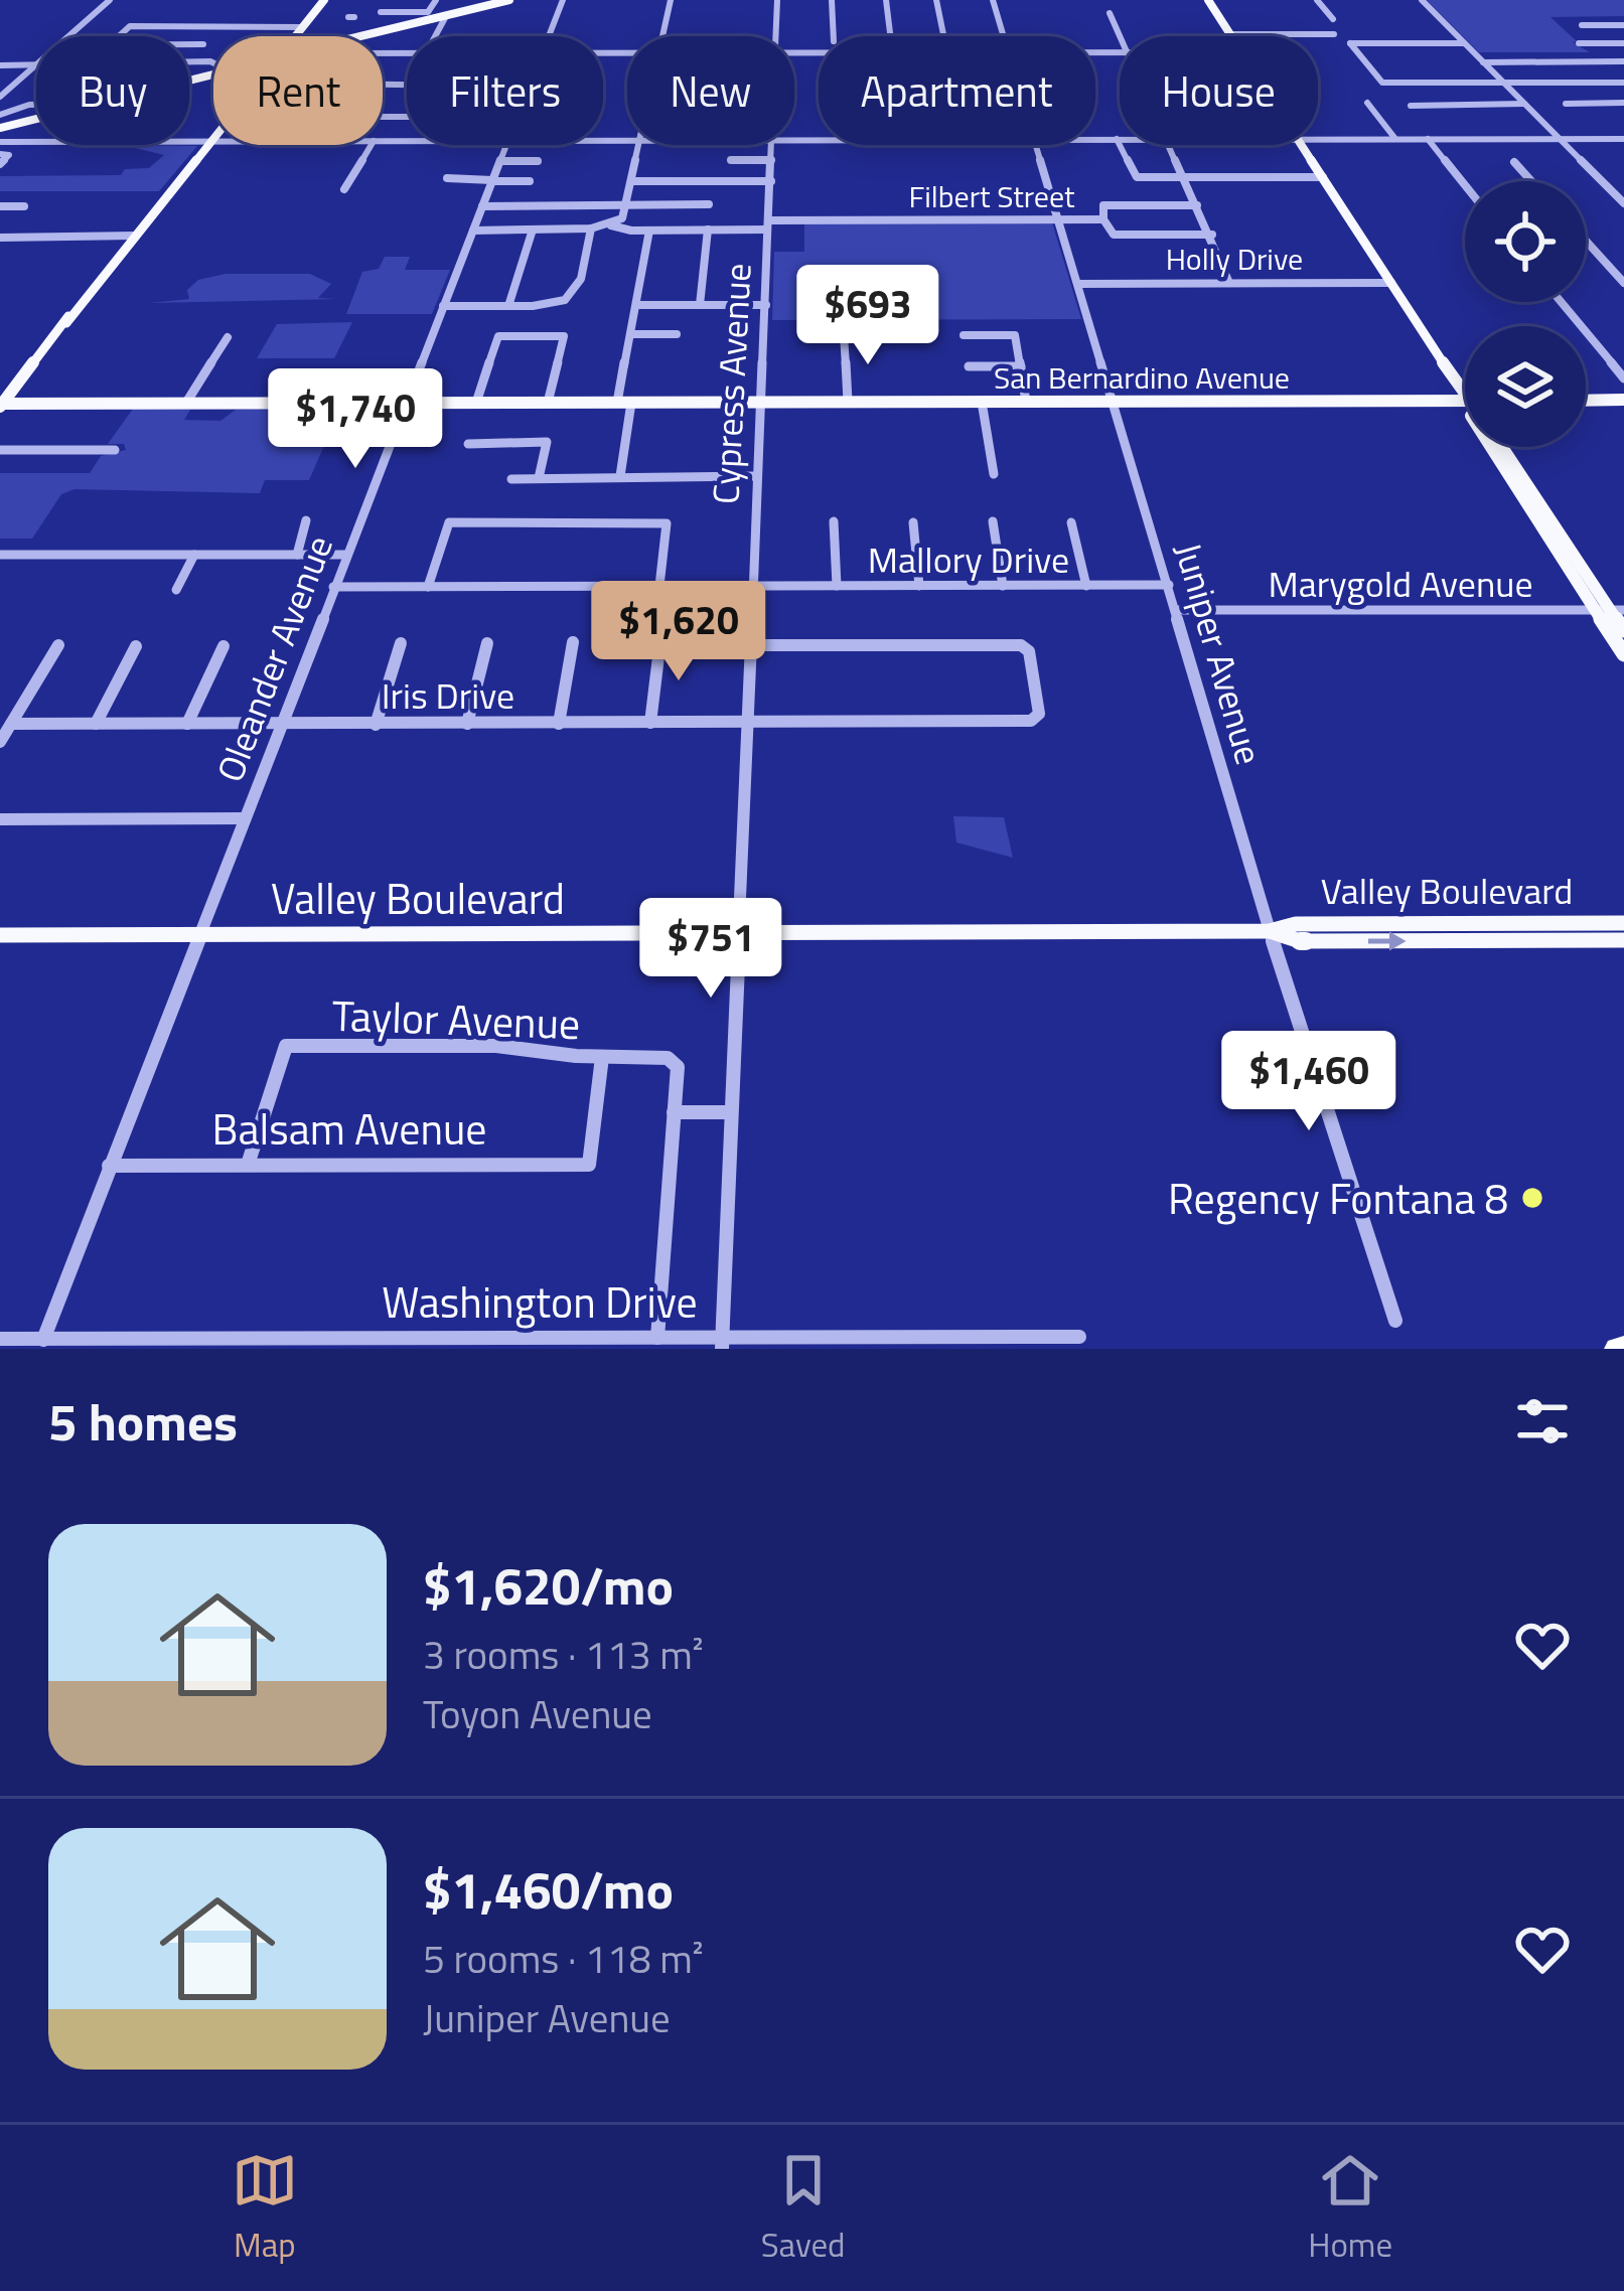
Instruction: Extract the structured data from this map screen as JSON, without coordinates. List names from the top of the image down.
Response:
{
  "streets": {
    "main road": ["San Bernardino Avenue", "Valley Boulevard"],
    "street": [
      "Filbert Street",
      "Holly Drive",
      "Cypress Avenue",
      "Mallory Drive",
      "Marygold Avenue",
      "Juniper Avenue",
      "Oleander Avenue",
      "Iris Drive",
      "Taylor Avenue",
      "Balsam Avenue",
      "Washington Drive"
    ]
  },
  "crossings": [
    ["Filbert Street", "Cypress Avenue"],
    ["Filbert Street", "Juniper Avenue"],
    ["Filbert Street", "Oleander Avenue"],
    ["Holly Drive", "Juniper Avenue"],
    ["San Bernardino Avenue", "Cypress Avenue"],
    ["San Bernardino Avenue", "Juniper Avenue"],
    ["San Bernardino Avenue", "Oleander Avenue"],
    ["Cypress Avenue", "Mallory Drive"],
    ["Cypress Avenue", "Iris Drive"],
    ["Cypress Avenue", "Valley Boulevard"],
    ["Mallory Drive", "Juniper Avenue"],
    ["Mallory Drive", "Oleander Avenue"],
    ["Marygold Avenue", "Juniper Avenue"],
    ["Juniper Avenue", "Valley Boulevard"],
    ["Oleander Avenue", "Iris Drive"],
    ["Oleander Avenue", "Valley Boulevard"],
    ["Oleander Avenue", "Balsam Avenue"],
    ["Oleander Avenue", "Washington Drive"],
    ["Taylor Avenue", "Balsam Avenue"]
  ],
  "places": ["Regency Fontana 8"],
  "page": {
    "chip": [
      "Buy",
      "Rent",
      "Filters",
      "New",
      "Apartment",
      "House"
    ],
    "price": [
      "$693",
      "$1,740",
      "$1,620",
      "$751",
      "$1,460"
    ],
    "heading": "5 homes",
    "list": [
      {
        "name": "$1,620/mo",
        "note": "3 rooms · 113 m² · Toyon Avenue"
      },
      {
        "name": "$1,460/mo",
        "note": "5 rooms · 118 m² · Juniper Avenue"
      }
    ],
    "tabs": ["Map", "Saved", "Home"]
  }
}
